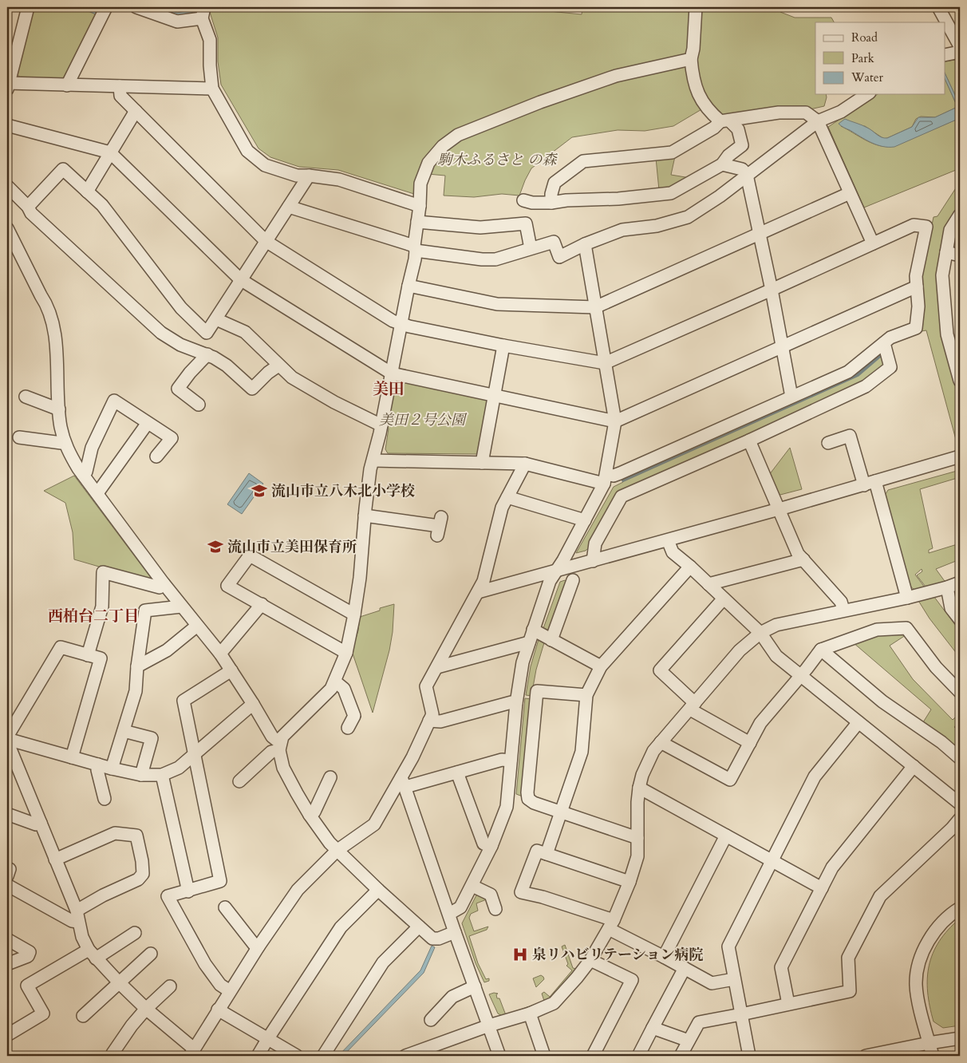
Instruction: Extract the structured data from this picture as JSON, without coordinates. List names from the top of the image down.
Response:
{
  "districts": ["美田", "西柏台二丁目"],
  "parks": ["駒木ふるさと の森", "美田２号公園"],
  "places": {
    "school or university": ["流山市立八木北小学校", "流山市立美田保育所"],
    "hospital": ["泉リハビリテーション病院"]
  },
  "legend": ["Road", "Park", "Water"]
}
